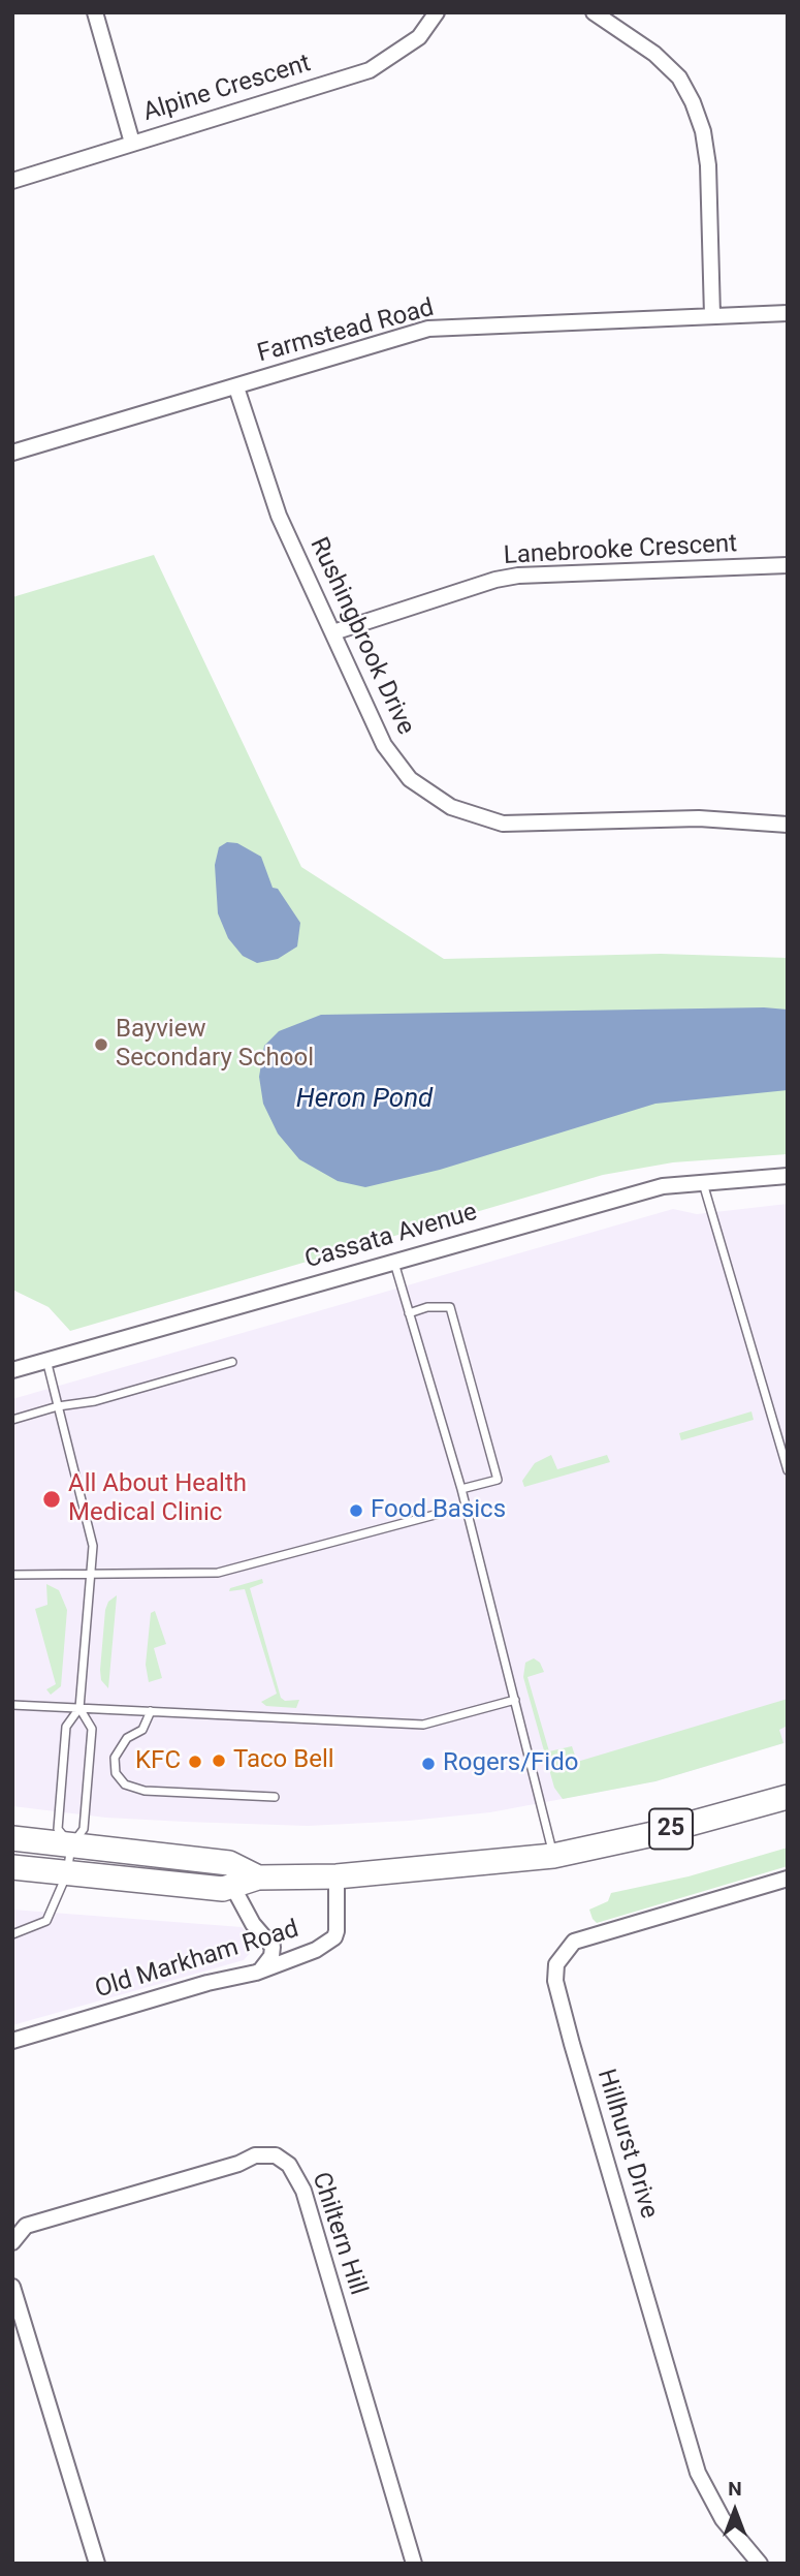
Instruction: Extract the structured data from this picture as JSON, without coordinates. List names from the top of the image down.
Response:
{
  "streets": {
    "main road": ["25"],
    "street": [
      "Alpine Crescent",
      "Farmstead Road",
      "Lanebrooke Crescent",
      "Rushingbrook Drive",
      "Cassata Avenue",
      "Old Markham Road",
      "Hillhurst Drive",
      "Chiltern Hill"
    ]
  },
  "crossings": [
    ["Farmstead Road", "Rushingbrook Drive"],
    ["Lanebrooke Crescent", "Rushingbrook Drive"],
    ["25", "Old Markham Road"]
  ],
  "water": ["Heron Pond"],
  "places": [
    "Bayview Secondary School",
    "All About Health Medical Clinic",
    "Food Basics",
    "Taco Bell",
    "KFC",
    "Rogers/Fido"
  ],
  "north": "top"
}
